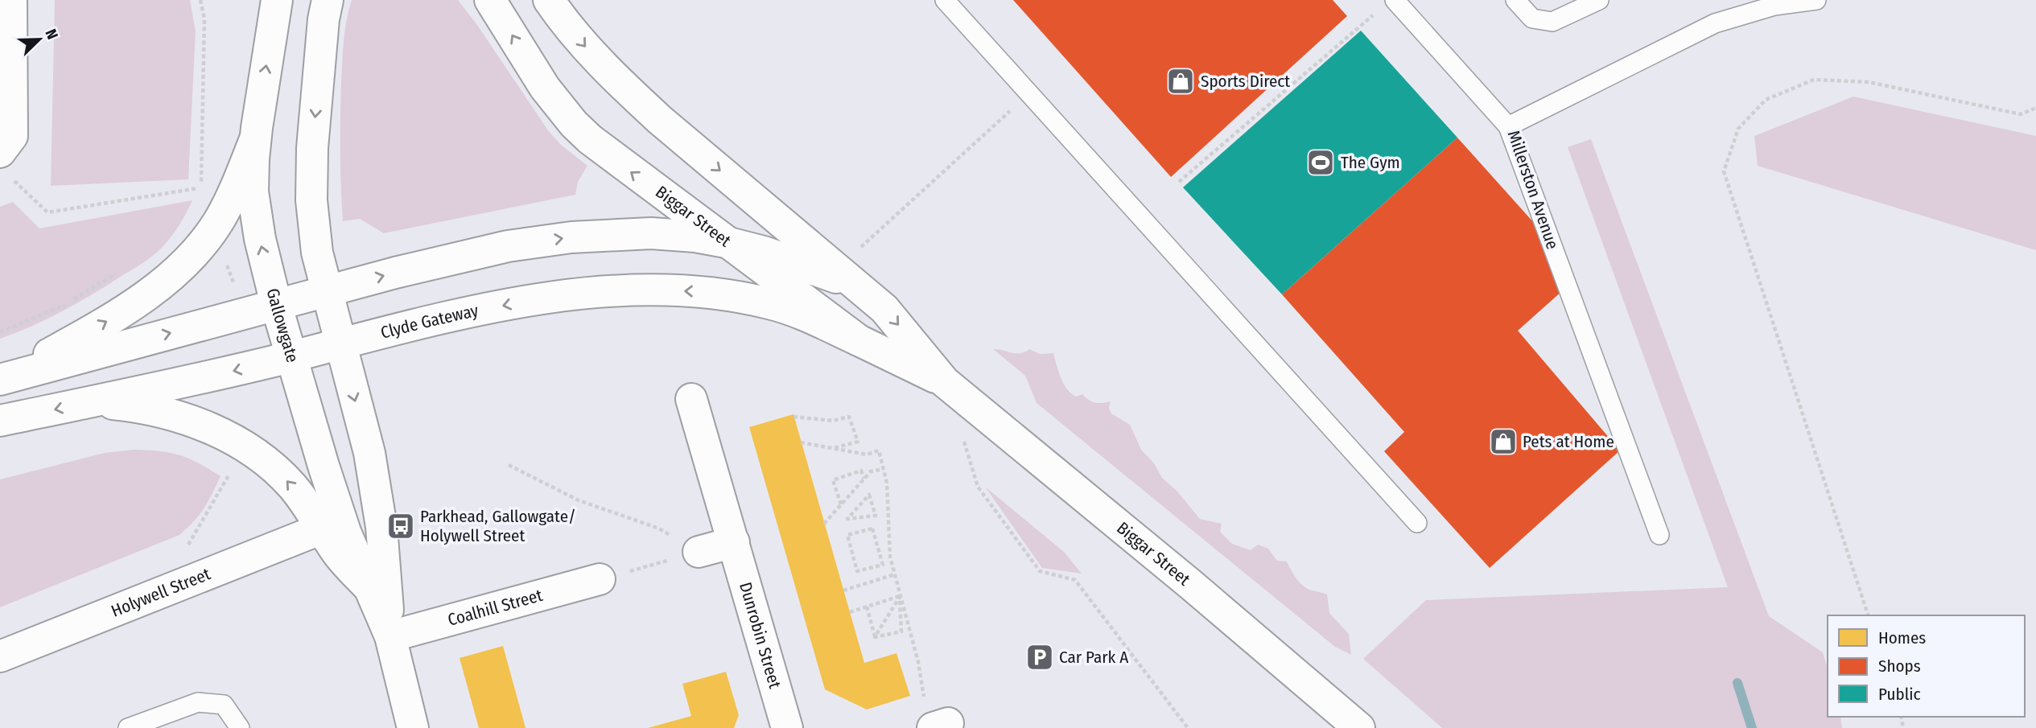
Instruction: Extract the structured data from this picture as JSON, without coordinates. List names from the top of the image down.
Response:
{
  "streets": {
    "main road": [
      "Biggar Street",
      "Clyde Gateway",
      "Gallowgate",
      "Holywell Street",
      "Coalhill Street",
      "Dunrobin Street"
    ],
    "lane": ["Millerston Avenue"]
  },
  "crossings": [
    ["Biggar Street", "Clyde Gateway"],
    ["Clyde Gateway", "Gallowgate"],
    ["Gallowgate", "Coalhill Street"]
  ],
  "places": {
    "shop": ["Sports Direct", "Pets at Home"],
    "sports": ["The Gym"],
    "bus stop": ["Parkhead, Gallowgate/ Holywell Street"],
    "parking": ["Car Park A"]
  },
  "legend": ["Homes", "Shops", "Public"],
  "north": "top right"
}
